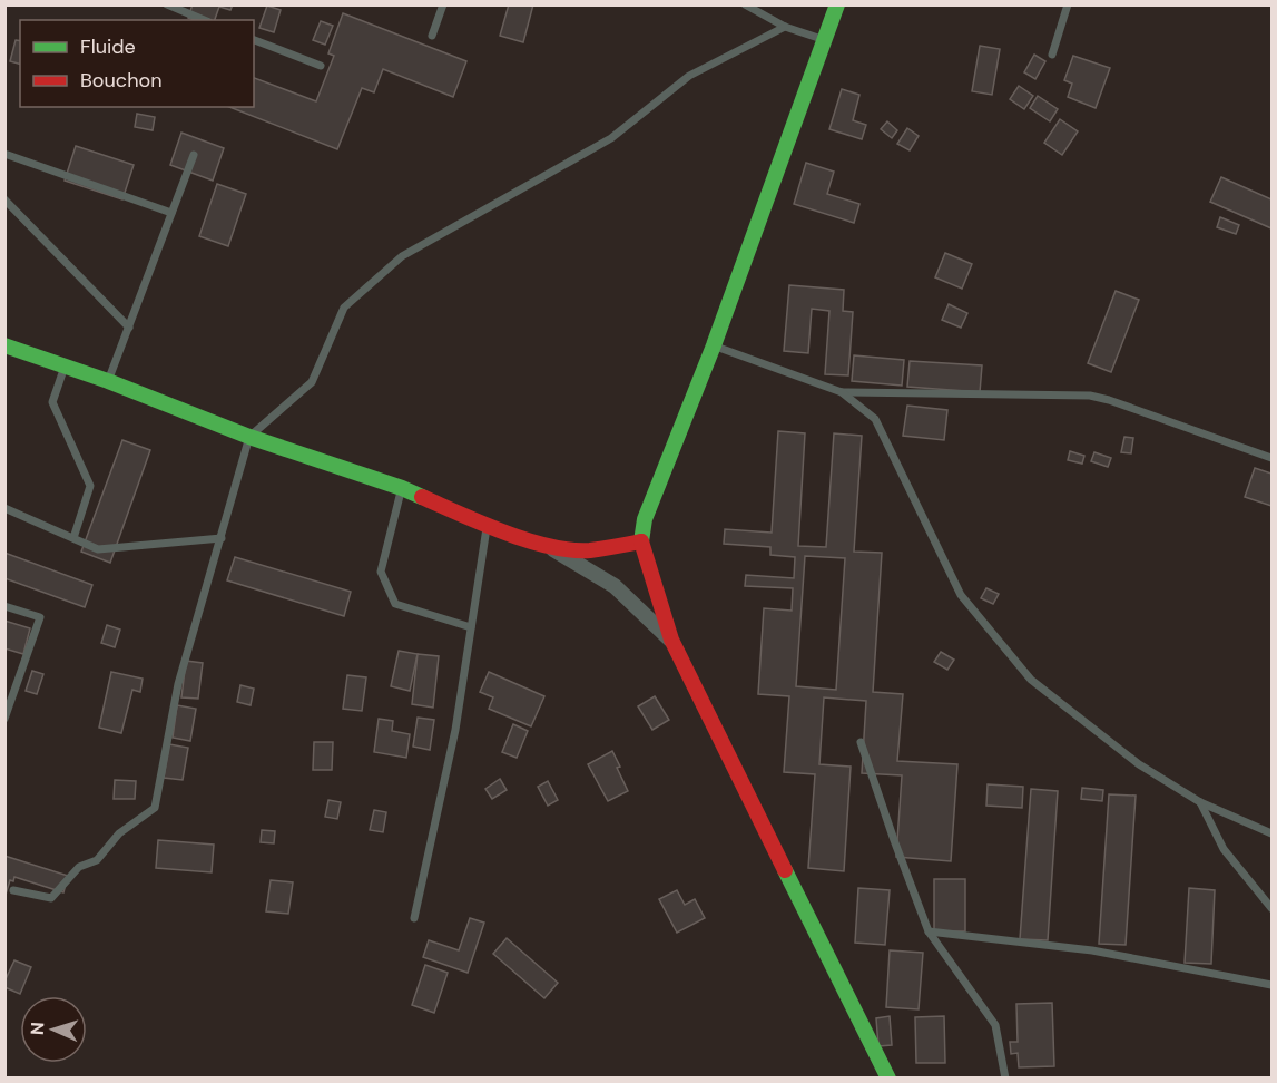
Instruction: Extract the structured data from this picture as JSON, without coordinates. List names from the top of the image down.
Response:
{
  "legend": ["Fluide", "Bouchon"],
  "north": "left"
}
